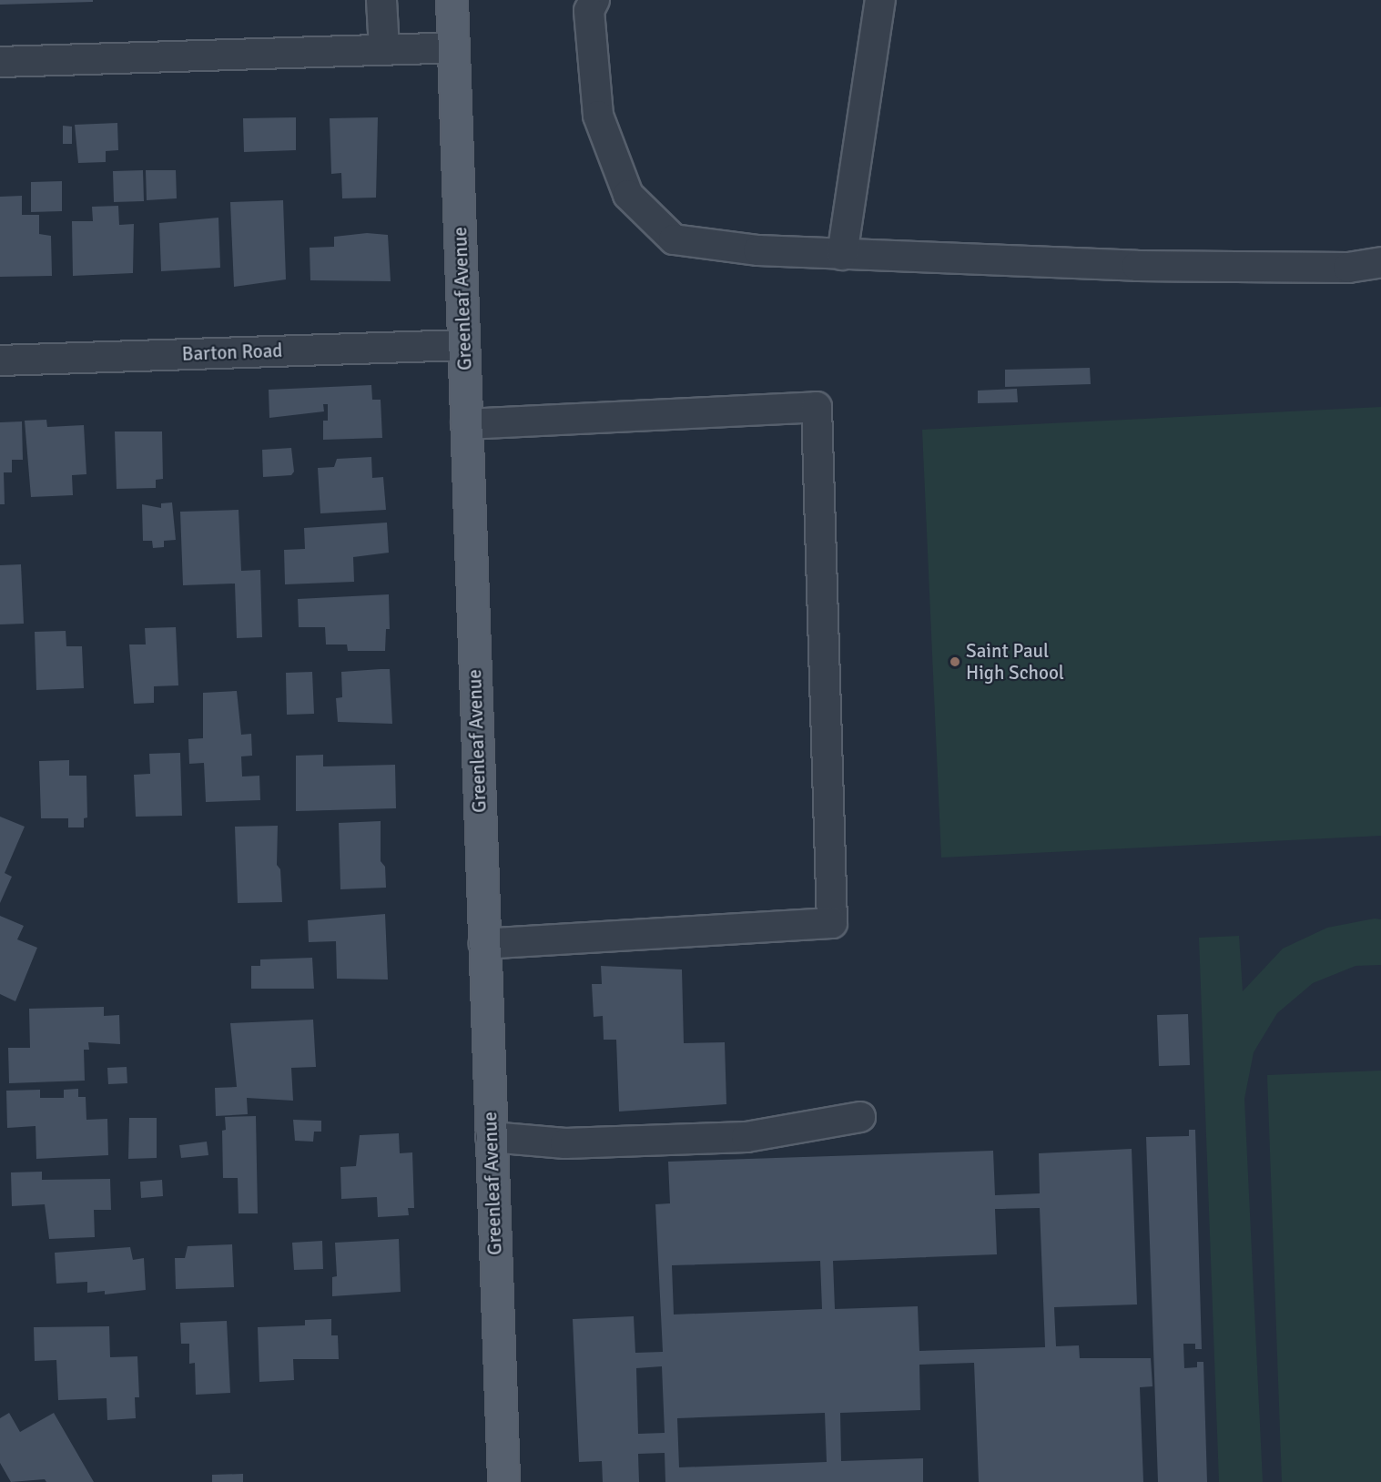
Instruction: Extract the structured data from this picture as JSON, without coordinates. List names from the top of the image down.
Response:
{
  "streets": {
    "main road": ["Greenleaf Avenue"],
    "street": ["Barton Road"]
  },
  "crossings": [
    ["Greenleaf Avenue", "Barton Road"]
  ],
  "places": ["Saint Paul High School"]
}
